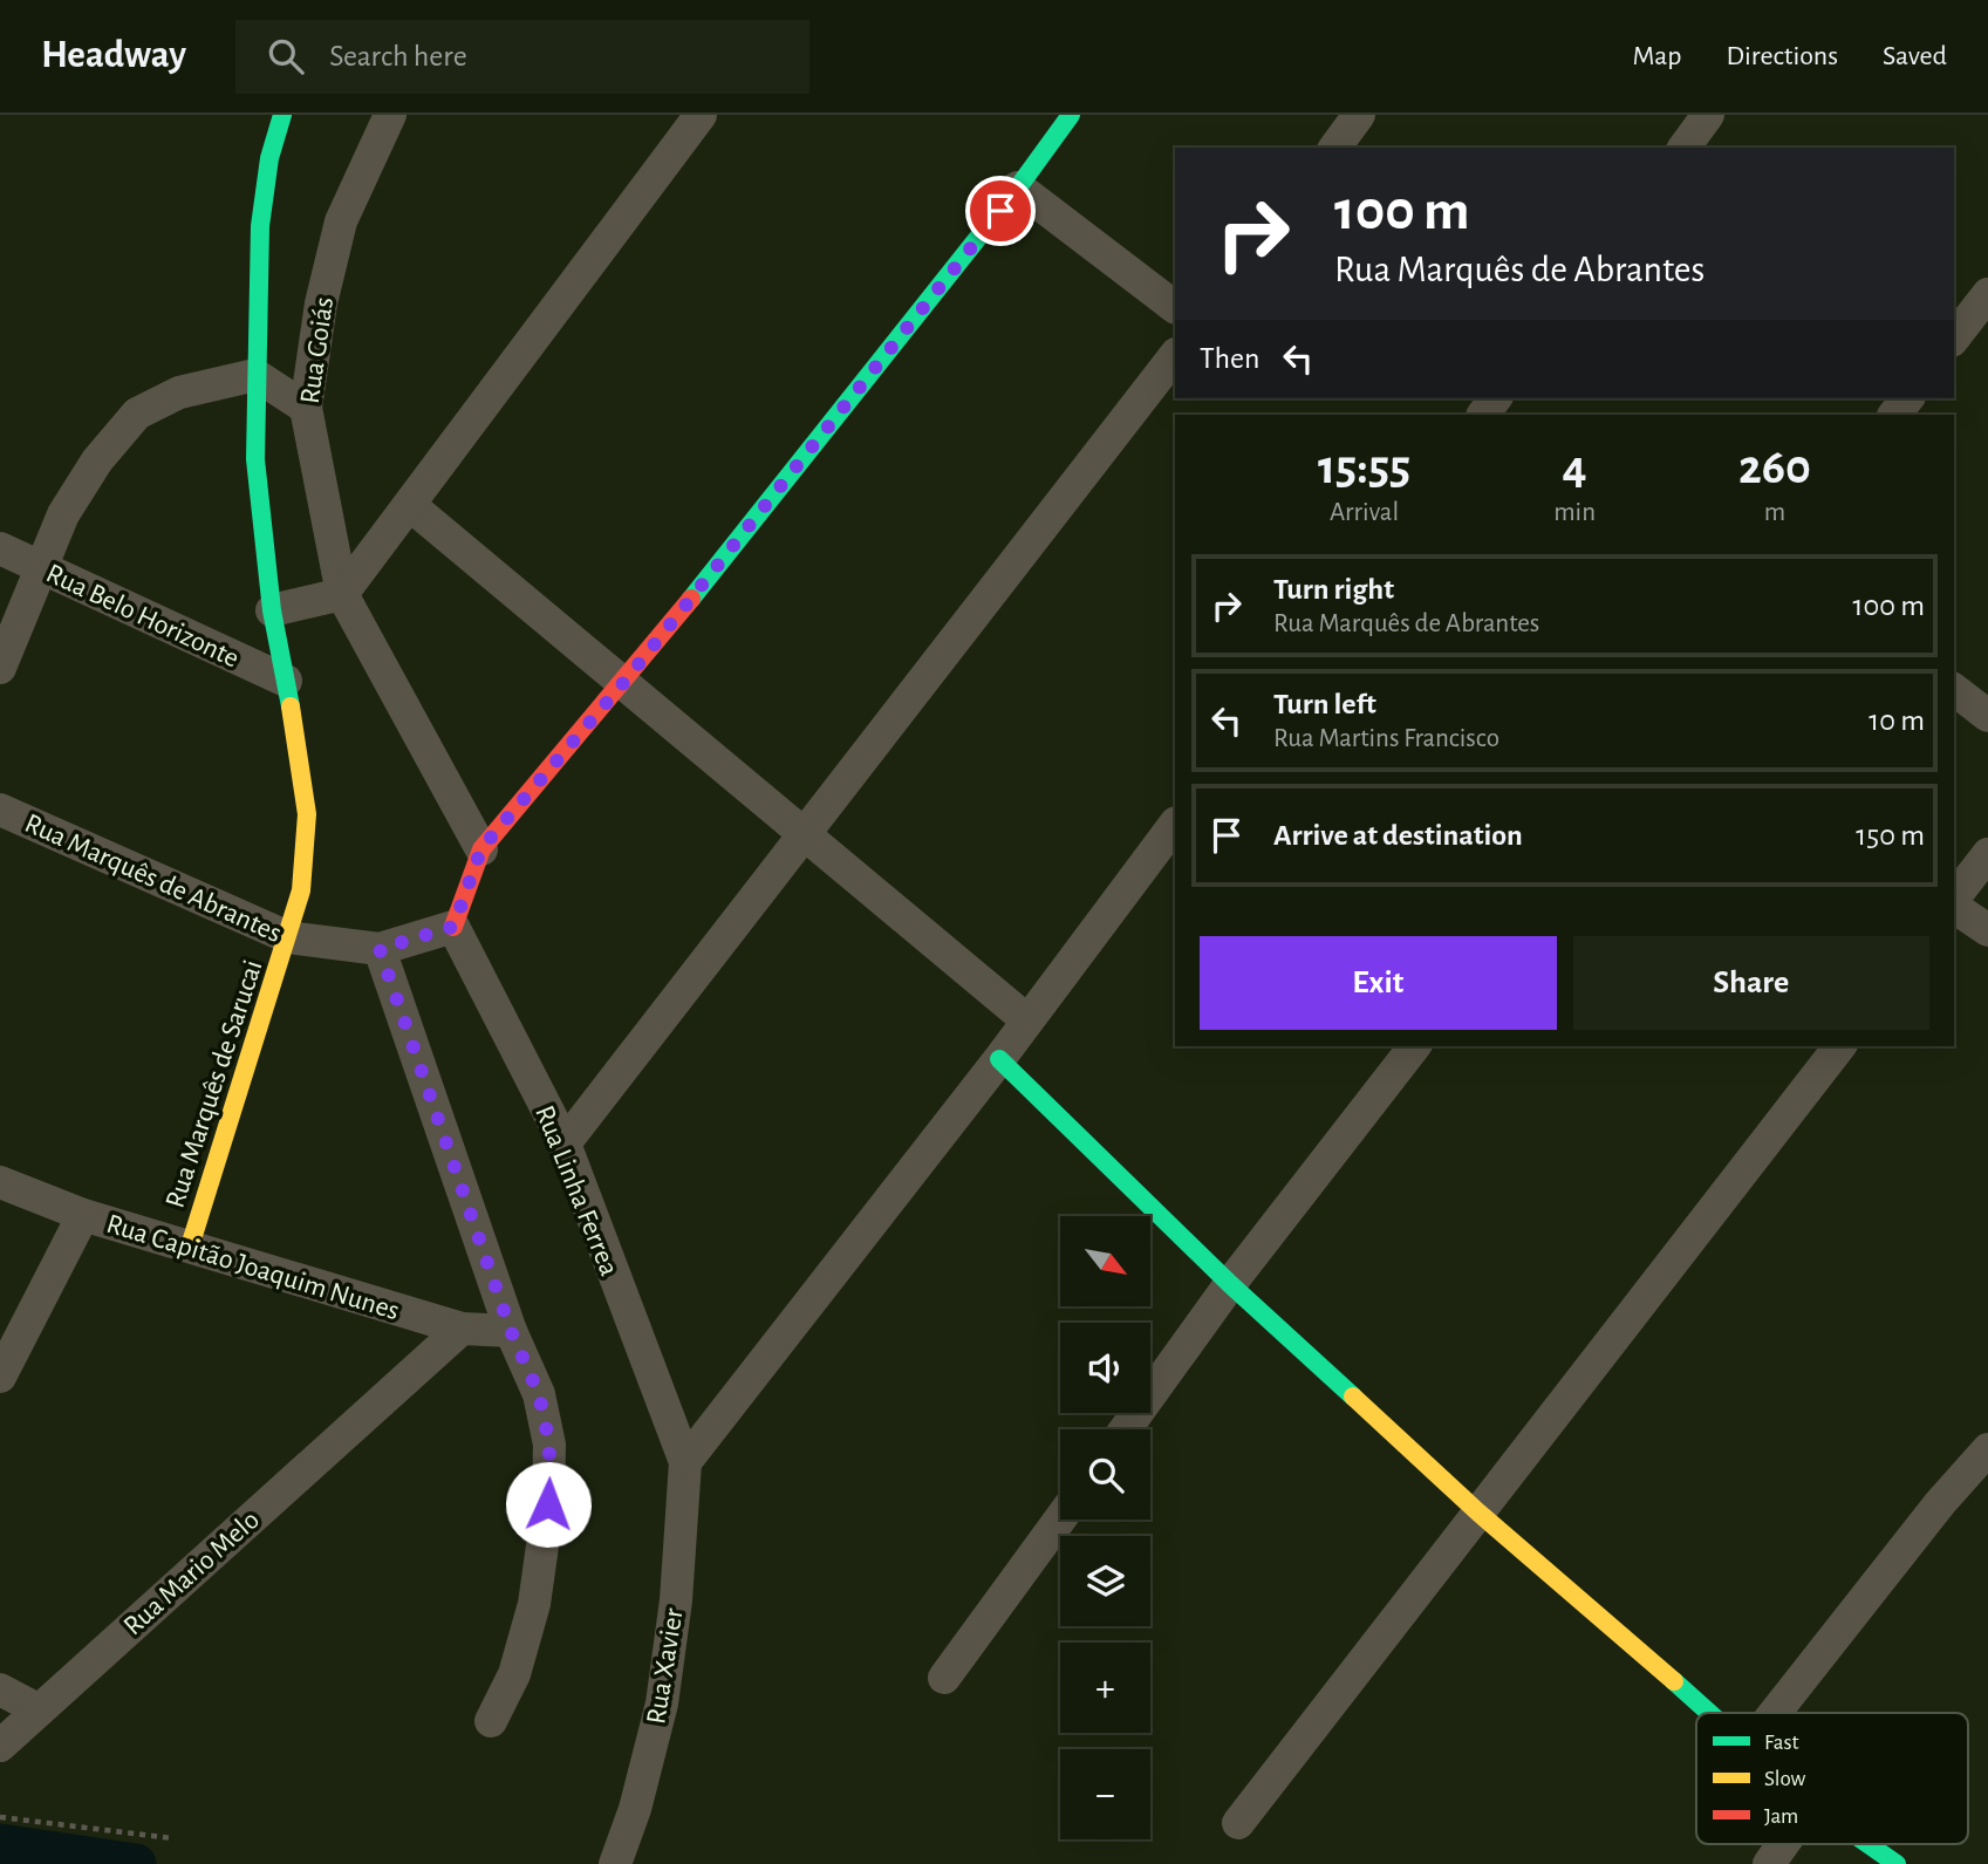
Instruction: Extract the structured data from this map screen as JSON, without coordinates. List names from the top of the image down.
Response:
{
  "streets": {
    "street": [
      "Rua Goiás",
      "Rua Belo Horizonte",
      "Rua Marquês de Abrantes",
      "Rua Marquês de Sarucai",
      "Rua Linha Ferrea",
      "Rua Capitão Joaquim Nunes",
      "Rua Mario Melo",
      "Rua Xavier"
    ]
  },
  "crossings": [
    ["Rua Belo Horizonte", "Rua Marquês de Sarucai"],
    ["Rua Marquês de Abrantes", "Rua Marquês de Sarucai"],
    ["Rua Marquês de Abrantes", "Rua Linha Ferrea"],
    ["Rua Marquês de Sarucai", "Rua Capitão Joaquim Nunes"],
    ["Rua Linha Ferrea", "Rua Xavier"],
    ["Rua Capitão Joaquim Nunes", "Rua Mario Melo"]
  ],
  "legend": ["Fast", "Slow", "Jam"],
  "north": "bottom right",
  "page": {
    "header": "Headway",
    "search": "Search here",
    "nav": ["Map", "Directions", "Saved"],
    "turn": ["100 m", "Rua Marquês de Abrantes"],
    "then": "Then",
    "eta": [
      "15:55",
      "Arrival",
      "4",
      "min",
      "260",
      "m"
    ],
    "list": [
      {
        "name": "Turn right",
        "note": "Rua Marquês de Abrantes",
        "value": "100 m"
      },
      {
        "name": "Turn left",
        "note": "Rua Martins Francisco",
        "value": "10 m"
      },
      {
        "name": "Arrive at destination",
        "value": "150 m"
      }
    ],
    "buttons": ["Exit", "Share"],
    "map_buttons": ["+", "−"]
  }
}
